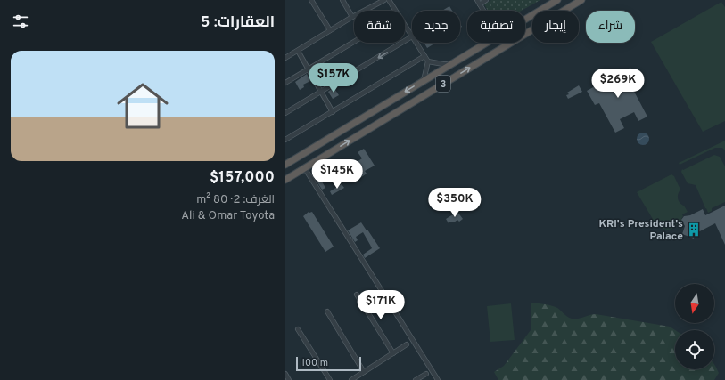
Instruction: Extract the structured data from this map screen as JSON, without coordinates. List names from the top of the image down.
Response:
{
  "streets": {
    "highway": ["3"]
  },
  "places": {
    "building": ["KRI's President's Palace"]
  },
  "scale_bar": "100 m",
  "north": "bottom",
  "page": {
    "heading": "العقارات: 5",
    "chip": [
      "شراء",
      "إيجار",
      "تصفية",
      "جديد",
      "شقة"
    ],
    "list": [
      {
        "name": "$157,000",
        "note": "الغرف: 2 · 80 m² · Ali & Omar Toyota"
      }
    ],
    "price": [
      "$157K",
      "$269K",
      "$145K",
      "$350K",
      "$171K"
    ],
    "scale": "100 m"
  }
}
